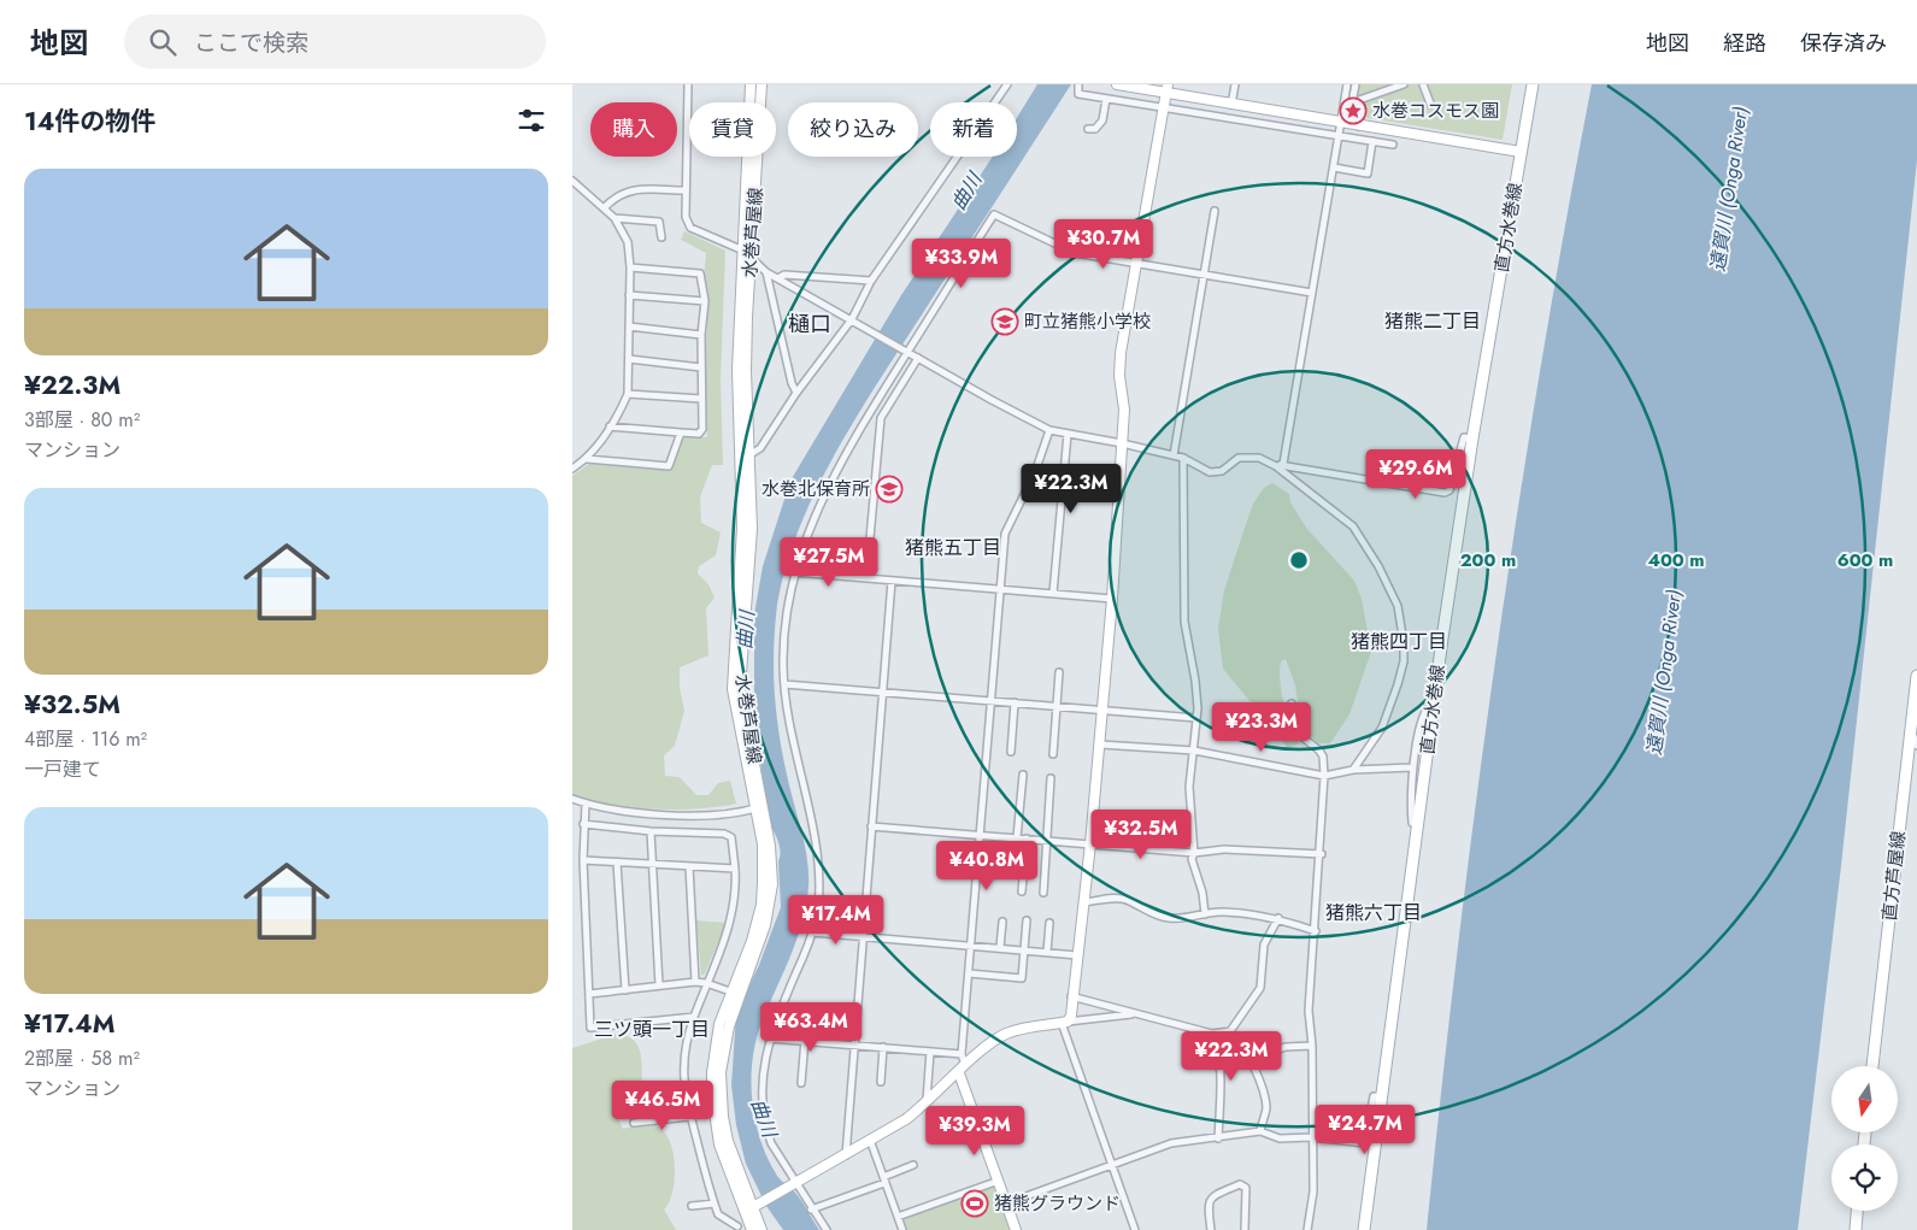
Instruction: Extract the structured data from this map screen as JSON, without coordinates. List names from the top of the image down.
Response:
{
  "streets": {
    "main road": ["直方水巻線", "直方芦屋線"],
    "street": ["水巻芦屋線"]
  },
  "districts": [
    "猪熊二丁目",
    "樋口",
    "猪熊五丁目",
    "猪熊四丁目",
    "猪熊六丁目",
    "三ツ頭一丁目"
  ],
  "water": ["遠賀川 (Onga River)", "曲川"],
  "places": {
    "place": ["水巻コスモス園"],
    "school or university": ["町立猪熊小学校", "水巻北保育所"],
    "sports": ["猪熊グラウンド"]
  },
  "north": "bottom",
  "page": {
    "header": "地図",
    "search": "ここで検索",
    "nav": ["地図", "経路", "保存済み"],
    "heading": "14件の物件",
    "chip": [
      "購入",
      "賃貸",
      "絞り込み",
      "新着"
    ],
    "list": [
      {
        "name": "¥22.3M",
        "note": "3部屋 · 80 m² · マンション"
      },
      {
        "name": "¥32.5M",
        "note": "4部屋 · 116 m² · 一戸建て"
      },
      {
        "name": "¥17.4M",
        "note": "2部屋 · 58 m² · マンション"
      }
    ],
    "price": [
      "¥30.7M",
      "¥33.9M",
      "¥29.6M",
      "¥22.3M",
      "¥27.5M",
      "¥23.3M",
      "¥32.5M",
      "¥40.8M",
      "¥17.4M",
      "¥63.4M",
      "¥22.3M",
      "¥46.5M",
      "¥24.7M",
      "¥39.3M"
    ]
  },
  "rings": ["200 m", "400 m", "600 m"]
}
